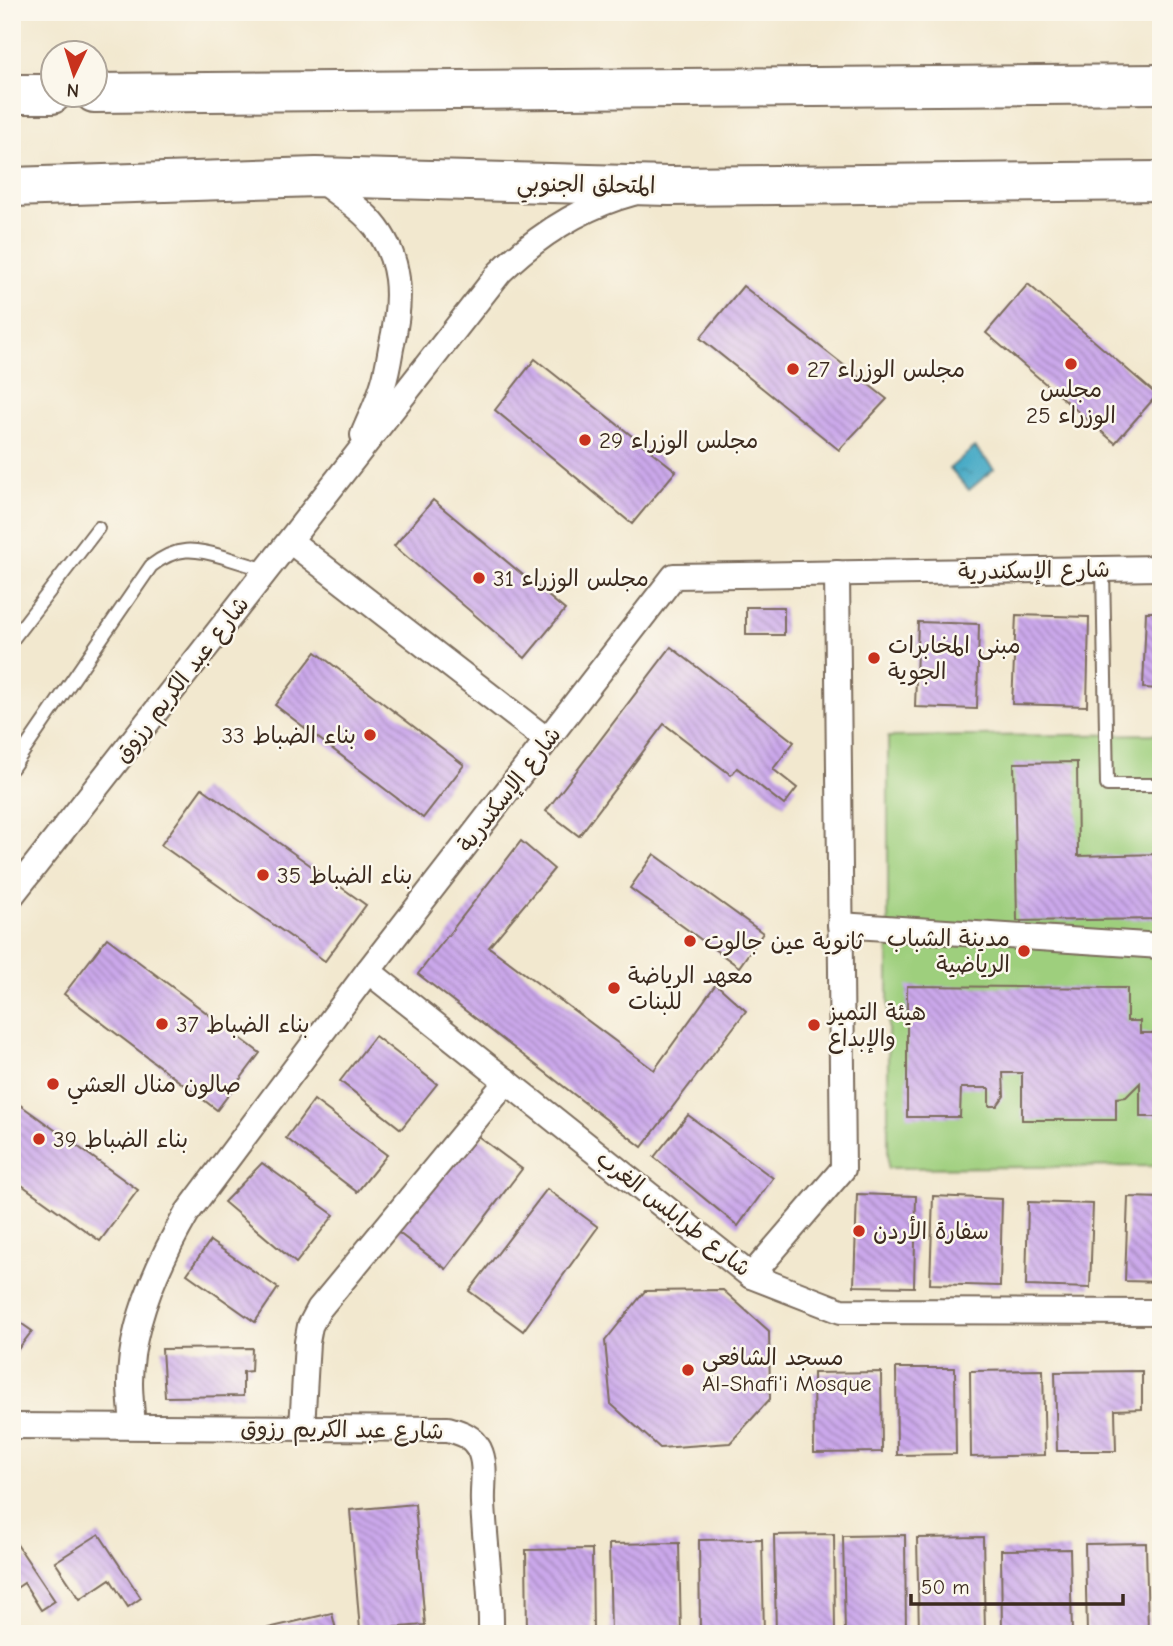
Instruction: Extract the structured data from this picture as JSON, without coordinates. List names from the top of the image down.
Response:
{
  "streets": {
    "highway": ["المتحلق الجنوبي"],
    "street": ["شارع الإسكندرية", "شارع عبد الكريم رزوق", "شارع طرابلس الغرب"]
  },
  "crossings": [
    ["شارع الإسكندرية", "شارع عبد الكريم رزوق"],
    ["شارع الإسكندرية", "شارع طرابلس الغرب"]
  ],
  "places": [
    "مجلس الوزراء 25",
    "مجلس الوزراء 27",
    "مجلس الوزراء 29",
    "مجلس الوزراء 31",
    "مبنى المخابرات الجوية",
    "بناء الضباط 33",
    "بناء الضباط 35",
    "ثانوية عين جالوت",
    "مدينة الشباب الرياضية",
    "معهد الرياضة للبنات",
    "بناء الضباط 37",
    "هيئة التميز والإبداع",
    "صالون منال العشي",
    "بناء الضباط 39",
    "سفارة الأردن",
    "مسجد الشافعي Al-Shafi'i Mosque"
  ],
  "scale_bar": "50 m",
  "north": "bottom"
}
